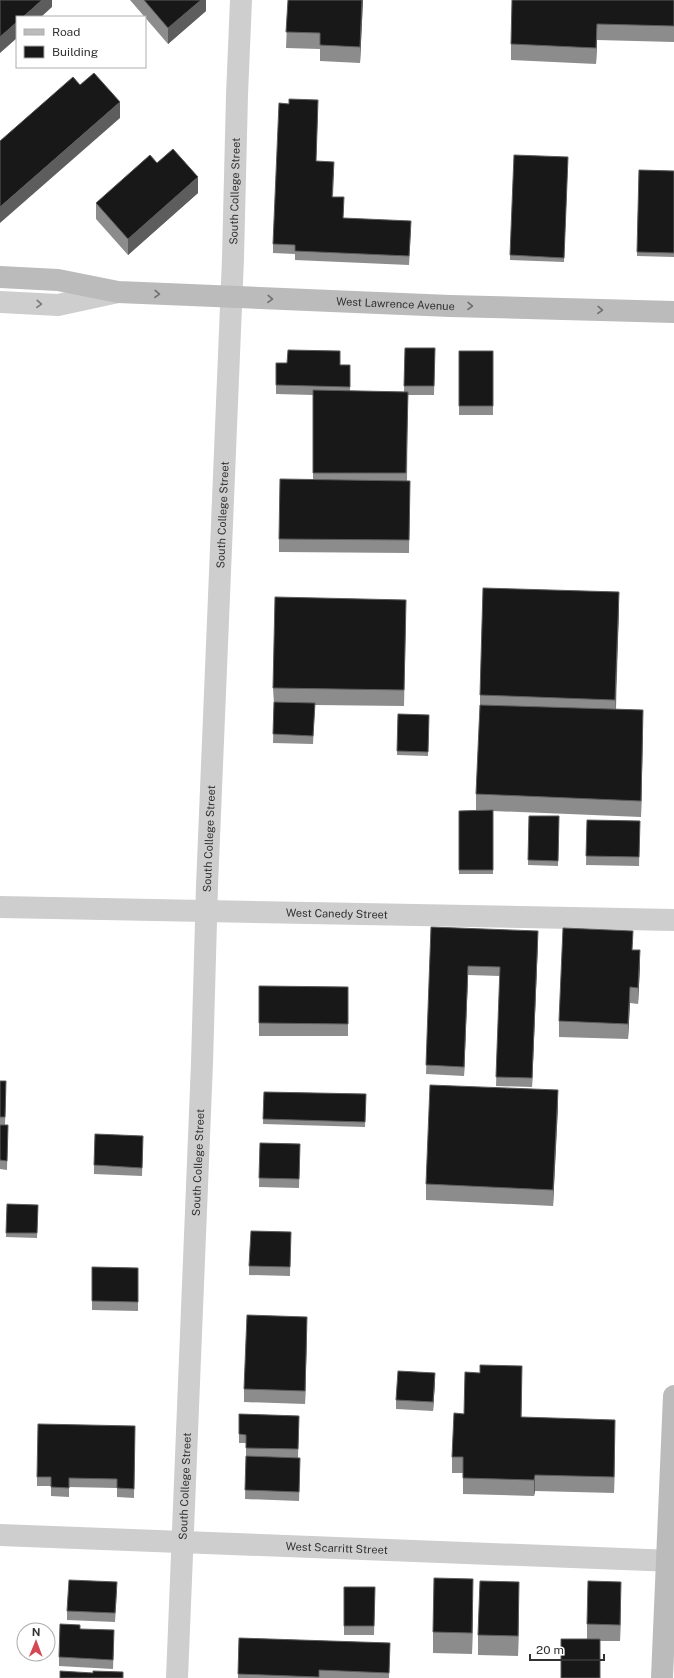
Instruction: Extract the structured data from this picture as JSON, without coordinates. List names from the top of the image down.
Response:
{
  "streets": {
    "street": [
      "South College Street",
      "West Lawrence Avenue",
      "West Canedy Street",
      "West Scarritt Street"
    ]
  },
  "crossings": [
    ["South College Street", "West Lawrence Avenue"],
    ["South College Street", "West Canedy Street"],
    ["South College Street", "West Scarritt Street"]
  ],
  "one_way": ["West Lawrence Avenue"],
  "legend": ["Road", "Building"],
  "scale_bar": "20 m",
  "north": "top"
}
